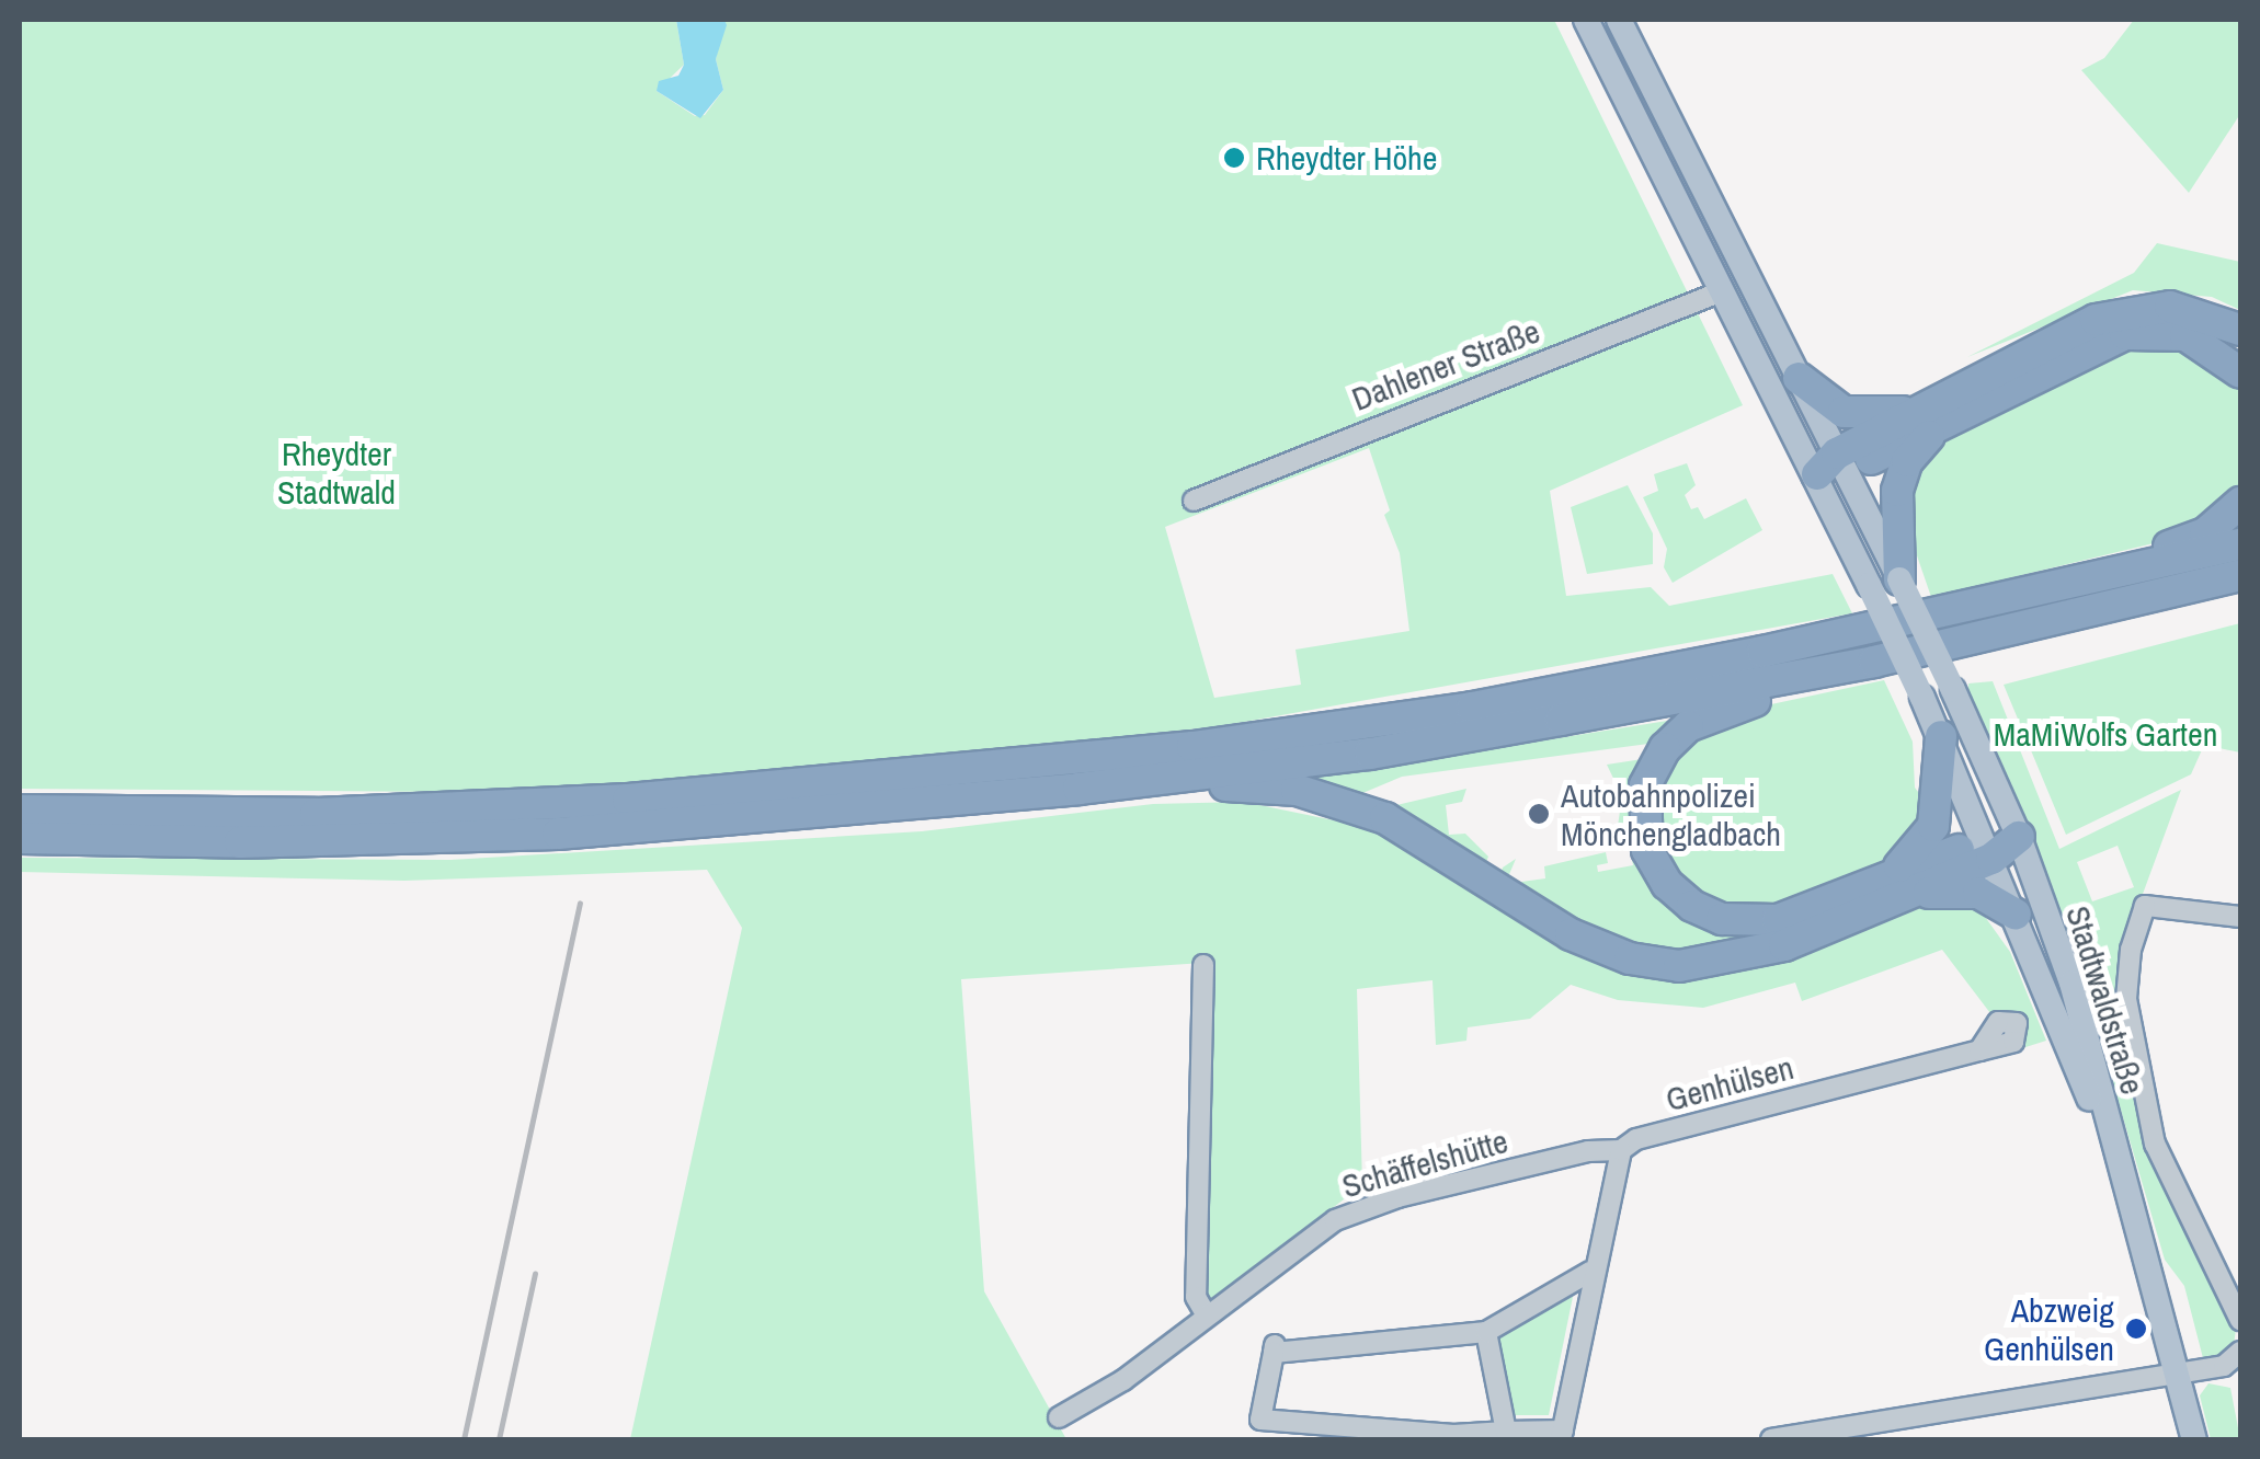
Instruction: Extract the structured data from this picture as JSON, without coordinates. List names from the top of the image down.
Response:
{
  "streets": {
    "main road": ["Stadtwaldstraße"],
    "street": ["Dahlener Straße", "Genhülsen", "Schäffelshütte"]
  },
  "crossings": [
    ["Genhülsen", "Schäffelshütte"]
  ],
  "parks": ["Rheydter Stadtwald", "MaMiWolfs Garten"],
  "places": ["Rheydter Höhe", "Autobahnpolizei Mönchengladbach", "Abzweig Genhülsen"]
}
